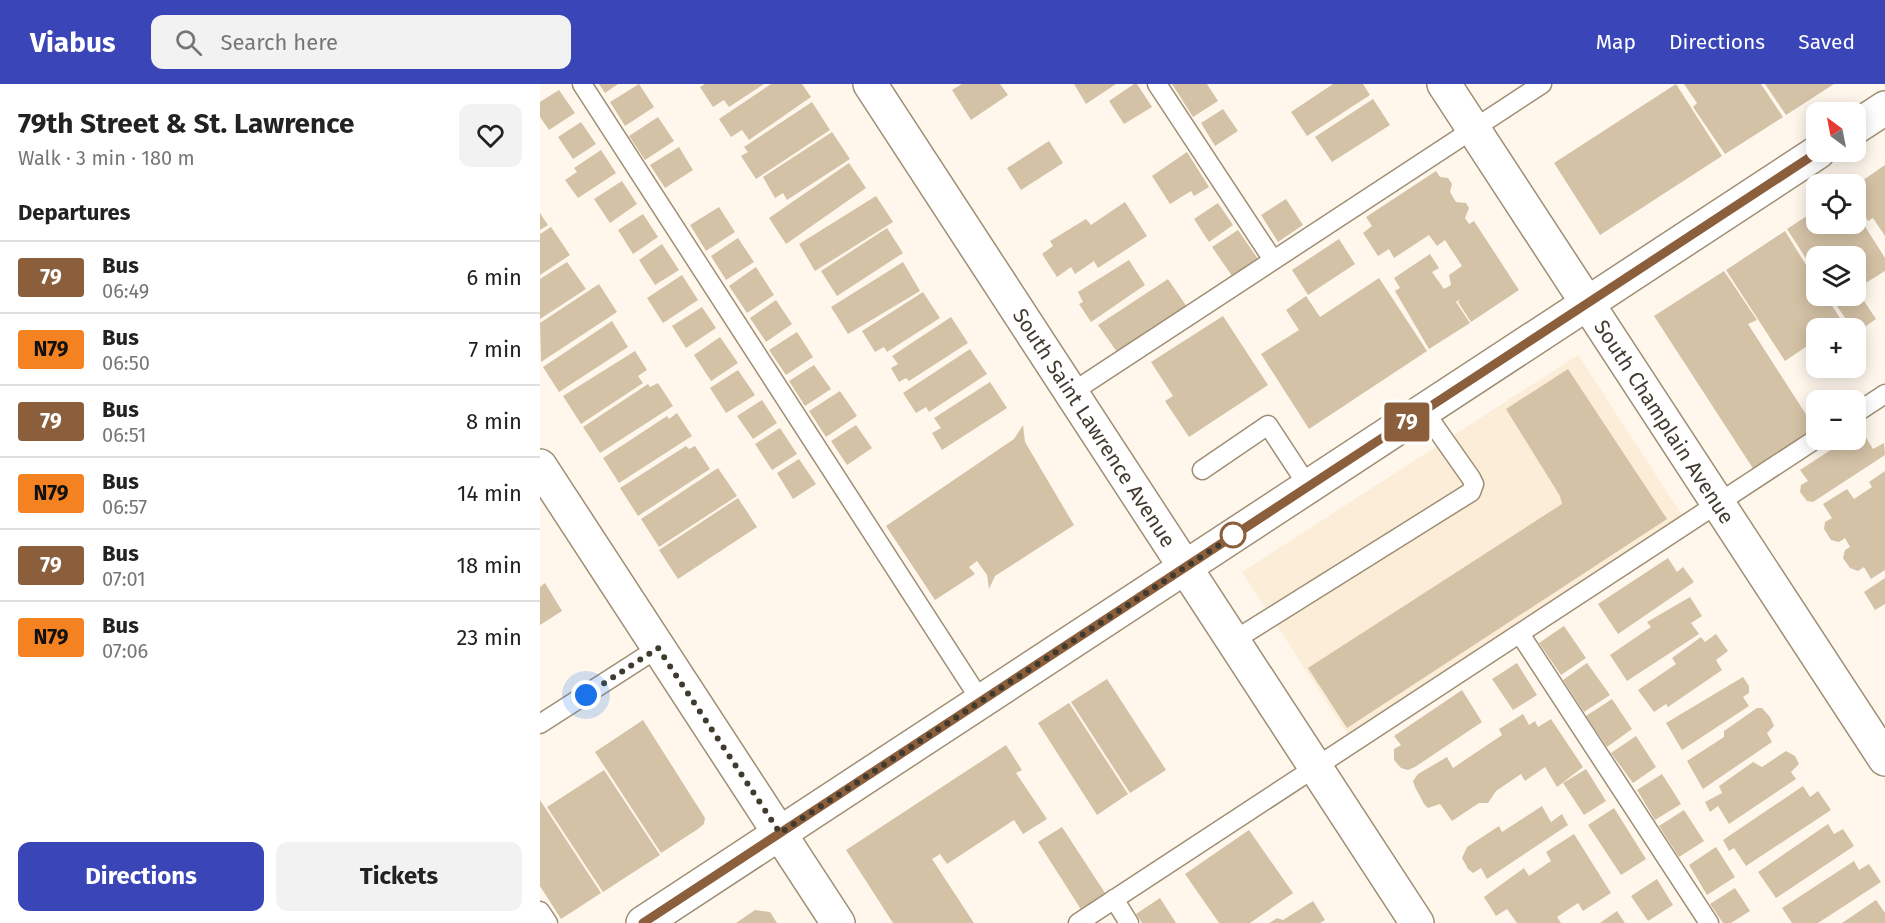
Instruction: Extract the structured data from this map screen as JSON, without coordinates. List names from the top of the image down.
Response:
{
  "streets": {
    "street": ["South Champlain Avenue", "South Saint Lawrence Avenue"]
  },
  "lines": ["bus line 79"],
  "north": "top left",
  "page": {
    "header": "Viabus",
    "search": "Search here",
    "nav": ["Map", "Directions", "Saved"],
    "heading": [
      ["79th Street & St. Lawrence", "Walk · 3 min · 180 m"],
      "Departures"
    ],
    "on_map": "79",
    "map_buttons": ["+", "−"],
    "list": [
      {
        "mark": "79",
        "name": "Bus",
        "note": "06:49",
        "value": "6 min"
      },
      {
        "mark": "N79",
        "name": "Bus",
        "note": "06:50",
        "value": "7 min"
      },
      {
        "mark": "79",
        "name": "Bus",
        "note": "06:51",
        "value": "8 min"
      },
      {
        "mark": "N79",
        "name": "Bus",
        "note": "06:57",
        "value": "14 min"
      },
      {
        "mark": "79",
        "name": "Bus",
        "note": "07:01",
        "value": "18 min"
      },
      {
        "mark": "N79",
        "name": "Bus",
        "note": "07:06",
        "value": "23 min"
      }
    ],
    "buttons": ["Directions", "Tickets"]
  }
}
